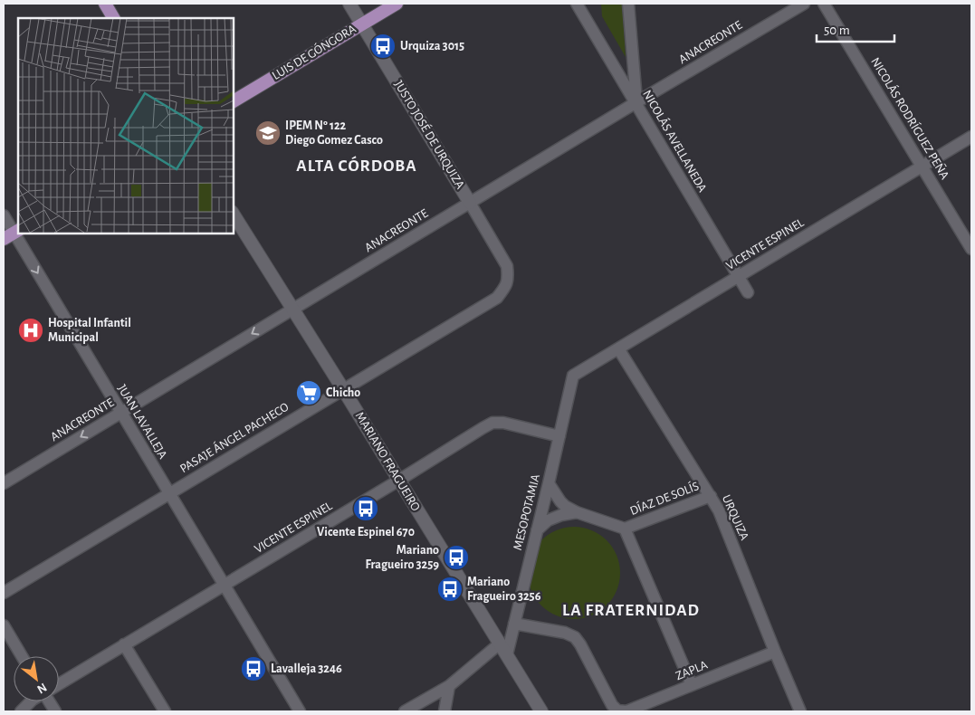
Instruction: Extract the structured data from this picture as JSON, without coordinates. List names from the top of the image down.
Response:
{
  "streets": {
    "main road": ["LUIS DE GÓNGORA", "JUSTO JOSÉ DE URQUIZA", "MARIANO FRAGUEIRO"],
    "street": [
      "ANACREONTE",
      "NICOLÁS RODRÍGUEZ PEÑA",
      "NICOLÁS AVELLANEDA",
      "VICENTE ESPINEL",
      "JUAN LAVALLEJA",
      "PASAJE ÁNGEL PACHECO",
      "DÍAZ DE SOLÍS",
      "MESOPOTAMIA",
      "URQUIZA",
      "ZAPLA"
    ]
  },
  "crossings": [
    ["ANACREONTE", "JUSTO JOSÉ DE URQUIZA"],
    ["ANACREONTE", "NICOLÁS AVELLANEDA"],
    ["ANACREONTE", "JUAN LAVALLEJA"],
    ["ANACREONTE", "MARIANO FRAGUEIRO"],
    ["LUIS DE GÓNGORA", "JUSTO JOSÉ DE URQUIZA"],
    ["NICOLÁS RODRÍGUEZ PEÑA", "VICENTE ESPINEL"],
    ["JUSTO JOSÉ DE URQUIZA", "PASAJE ÁNGEL PACHECO"],
    ["NICOLÁS AVELLANEDA", "VICENTE ESPINEL"],
    ["VICENTE ESPINEL", "JUAN LAVALLEJA"],
    ["VICENTE ESPINEL", "MARIANO FRAGUEIRO"],
    ["VICENTE ESPINEL", "MESOPOTAMIA"],
    ["VICENTE ESPINEL", "URQUIZA"],
    ["JUAN LAVALLEJA", "PASAJE ÁNGEL PACHECO"],
    ["PASAJE ÁNGEL PACHECO", "MARIANO FRAGUEIRO"],
    ["MARIANO FRAGUEIRO", "MESOPOTAMIA"],
    ["DÍAZ DE SOLÍS", "MESOPOTAMIA"],
    ["DÍAZ DE SOLÍS", "URQUIZA"],
    ["MESOPOTAMIA", "ZAPLA"],
    ["URQUIZA", "ZAPLA"]
  ],
  "one_way": ["ANACREONTE", "JUAN LAVALLEJA"],
  "districts": ["ALTA CÓRDOBA", "LA FRATERNIDAD"],
  "places": {
    "bus stop": [
      "Urquiza 3015",
      "Vicente Espinel 670",
      "Mariano Fragueiro 3259",
      "Mariano Fragueiro 3256",
      "Lavalleja 3246"
    ],
    "school or university": ["IPEM Nº 122 Diego Gomez Casco"],
    "hospital": ["Hospital Infantil Municipal"],
    "supermarket": ["Chicho"]
  },
  "scale_bar": "50 m",
  "north": "bottom right"
}
